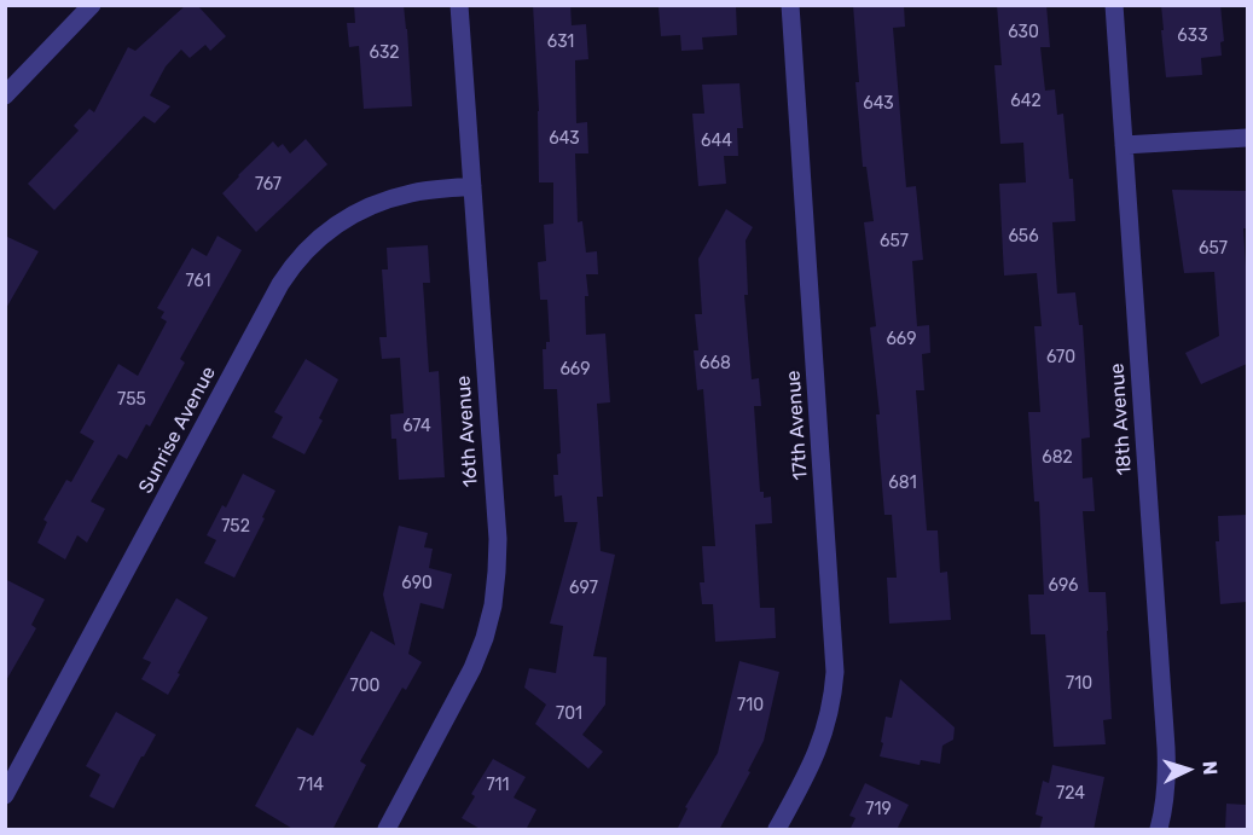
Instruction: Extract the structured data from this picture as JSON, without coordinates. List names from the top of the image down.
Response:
{
  "streets": {
    "street": [
      "18th Avenue",
      "17th Avenue",
      "Sunrise Avenue",
      "16th Avenue"
    ]
  },
  "crossings": [
    ["Sunrise Avenue", "16th Avenue"]
  ],
  "house_numbers": [
    "630",
    "633",
    "631",
    "632",
    "642",
    "643",
    "643",
    "644",
    "767",
    "656",
    "657",
    "657",
    "761",
    "669",
    "670",
    "668",
    "669",
    "755",
    "674",
    "682",
    "681",
    "752",
    "690",
    "696",
    "697",
    "710",
    "700",
    "710",
    "701",
    "714",
    "711",
    "724",
    "719"
  ],
  "north": "right"
}
